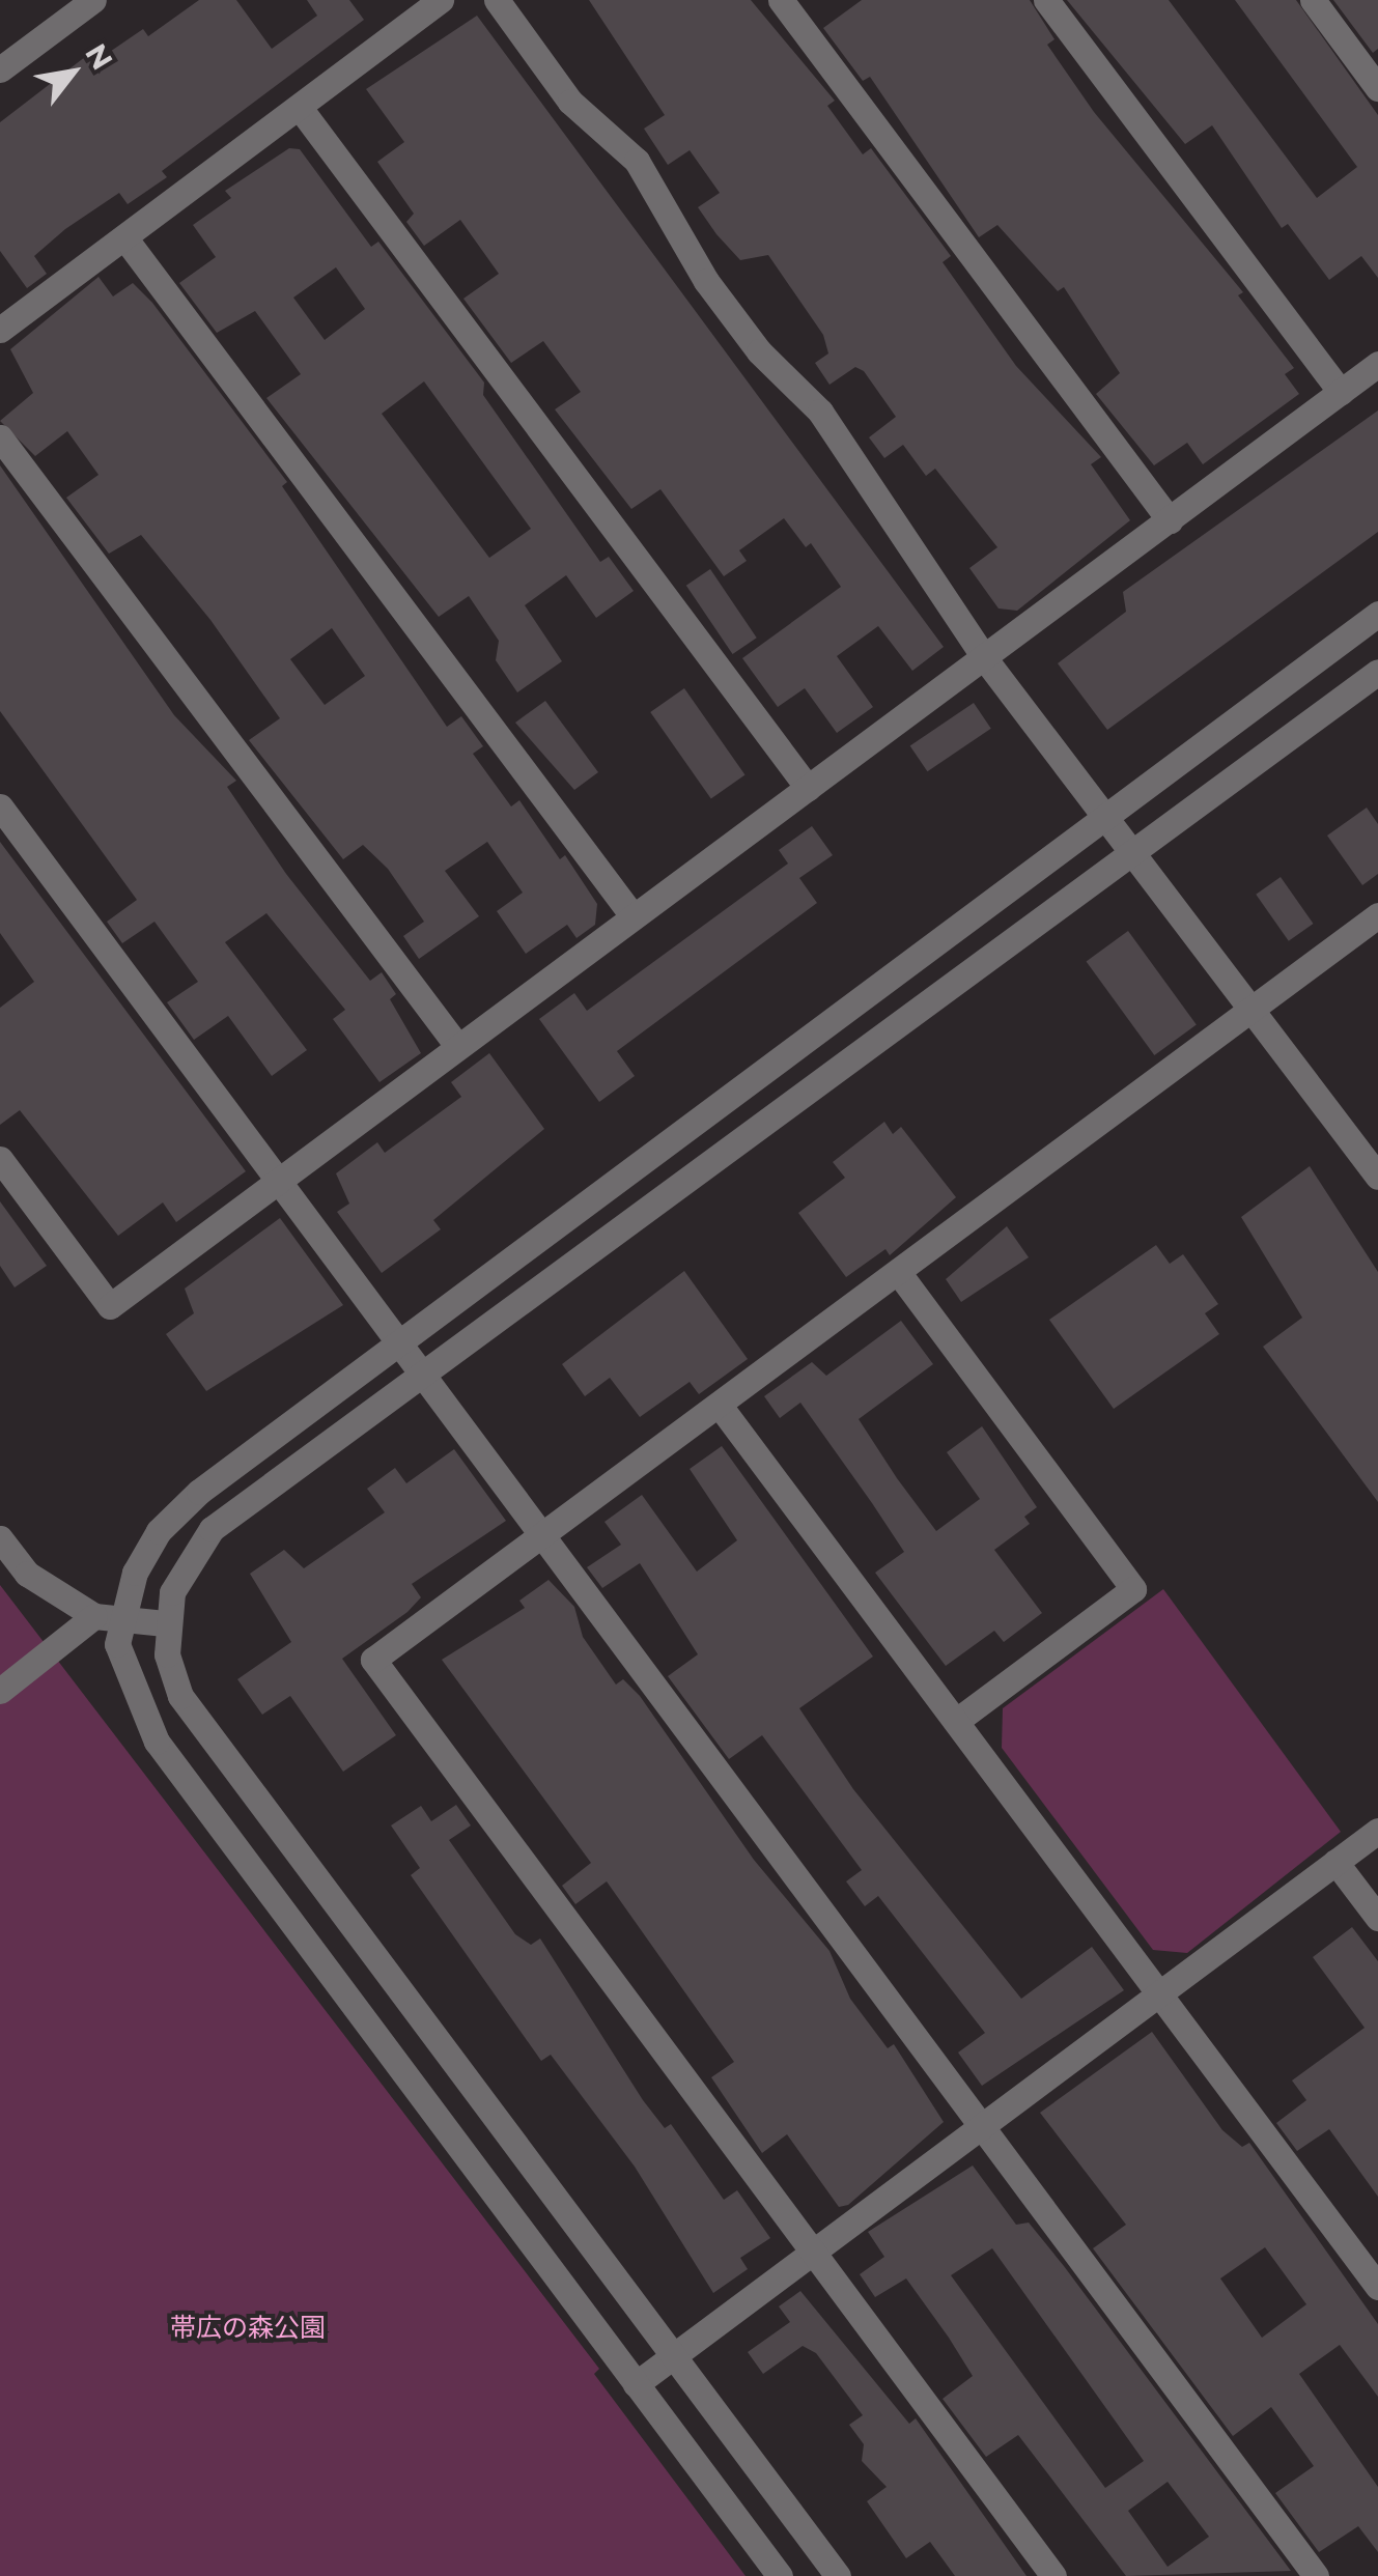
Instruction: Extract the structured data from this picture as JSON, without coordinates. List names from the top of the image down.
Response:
{
  "parks": ["帯広の森公園"],
  "north": "top right"
}
